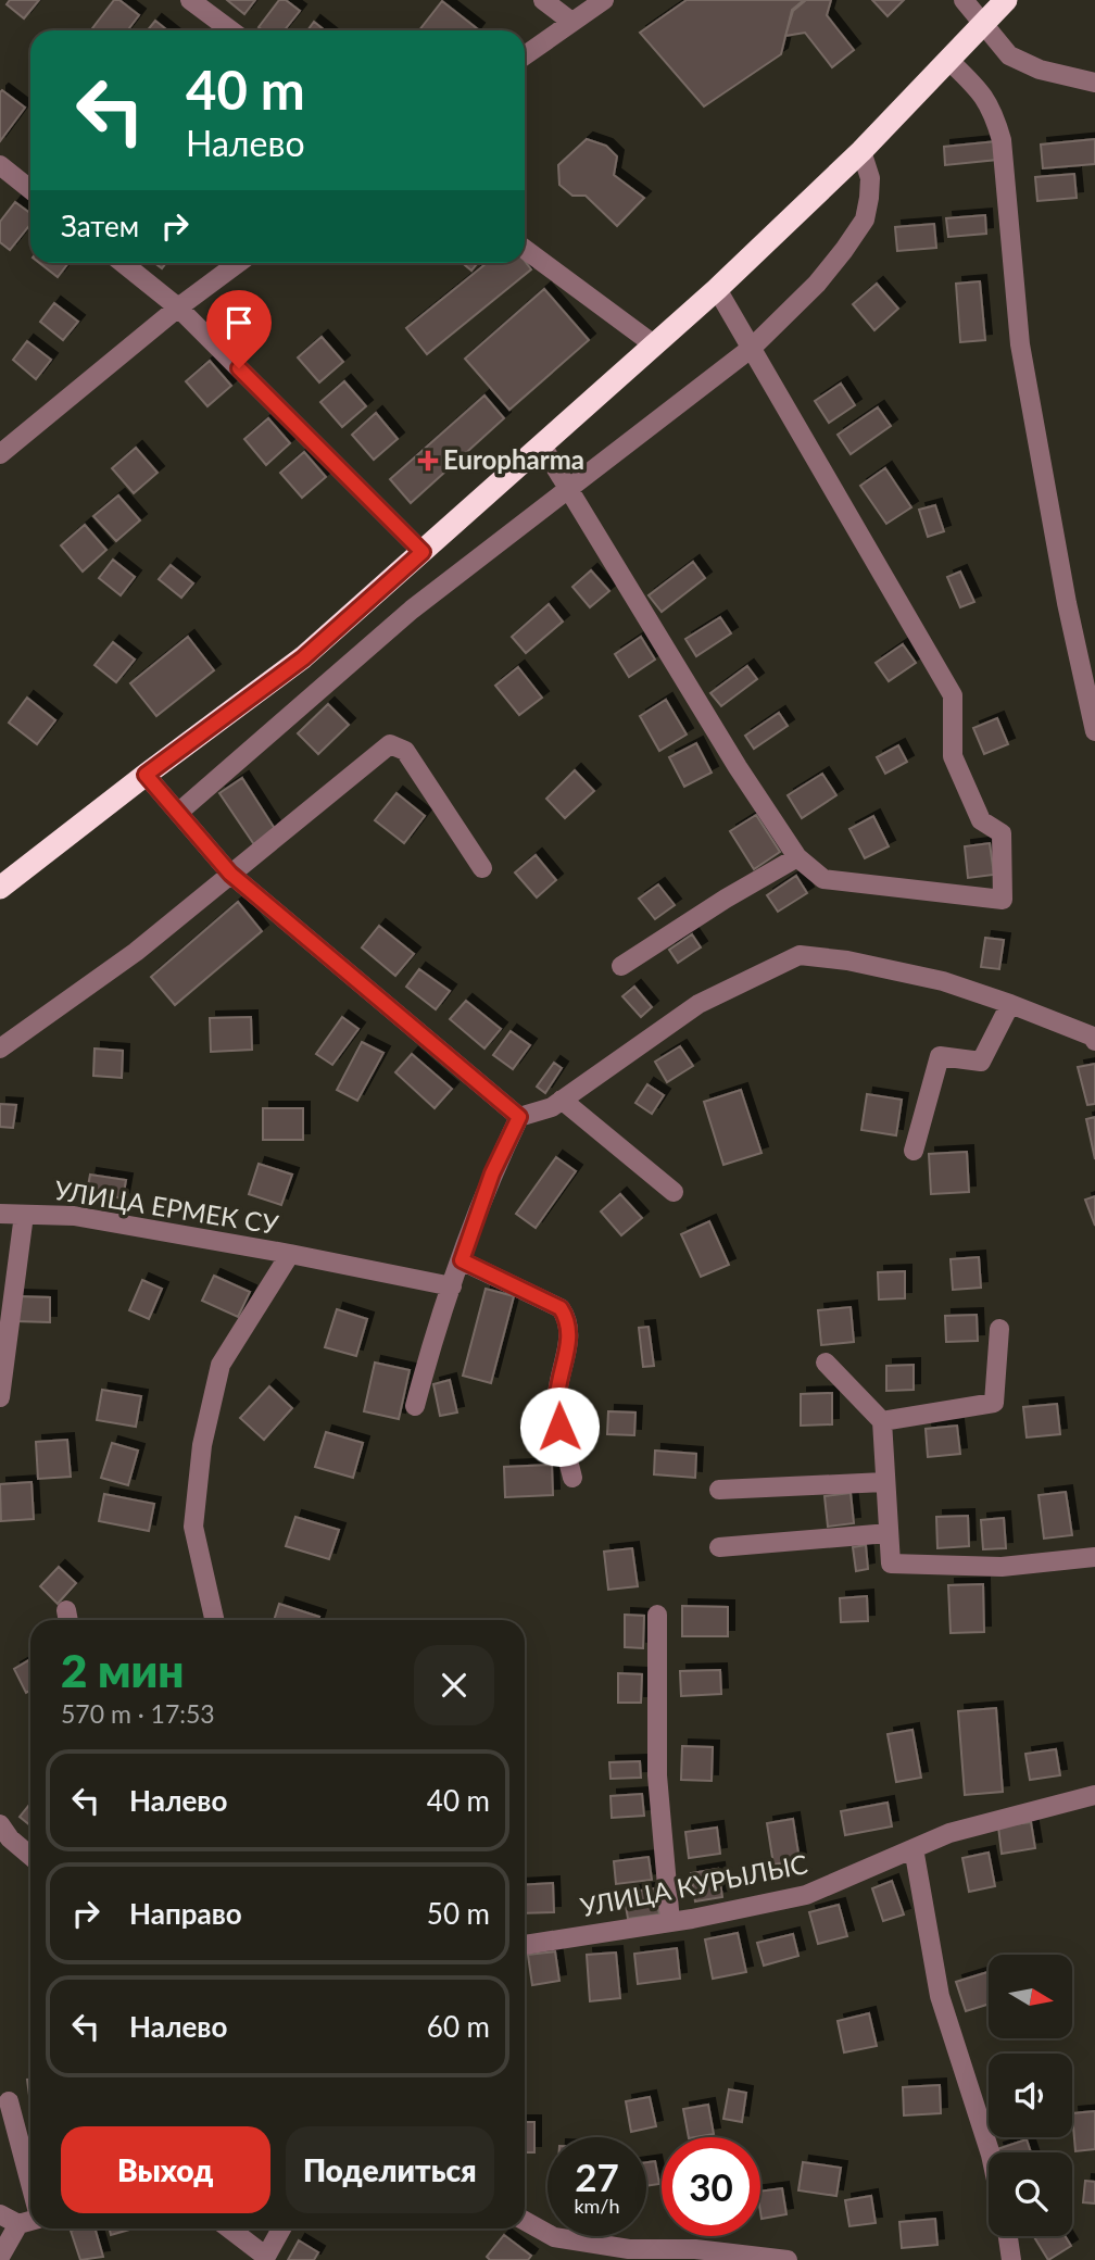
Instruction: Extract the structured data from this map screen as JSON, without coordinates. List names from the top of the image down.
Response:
{
  "streets": {
    "street": ["УЛИЦА ЕРМЕК СУ", "УЛИЦА КУРЫЛЫС"]
  },
  "places": {
    "health": ["Europharma"]
  },
  "north": "right",
  "page": {
    "turn": ["40 m", "Налево"],
    "then": "Затем",
    "heading": ["2 мин", "570 m · 17:53"],
    "list": [
      {
        "name": "Налево",
        "value": "40 m"
      },
      {
        "name": "Направо",
        "value": "50 m"
      },
      {
        "name": "Налево",
        "value": "60 m"
      }
    ],
    "buttons": ["Выход", "Поделиться"],
    "speed": "27 km/h",
    "limit": "30"
  }
}
